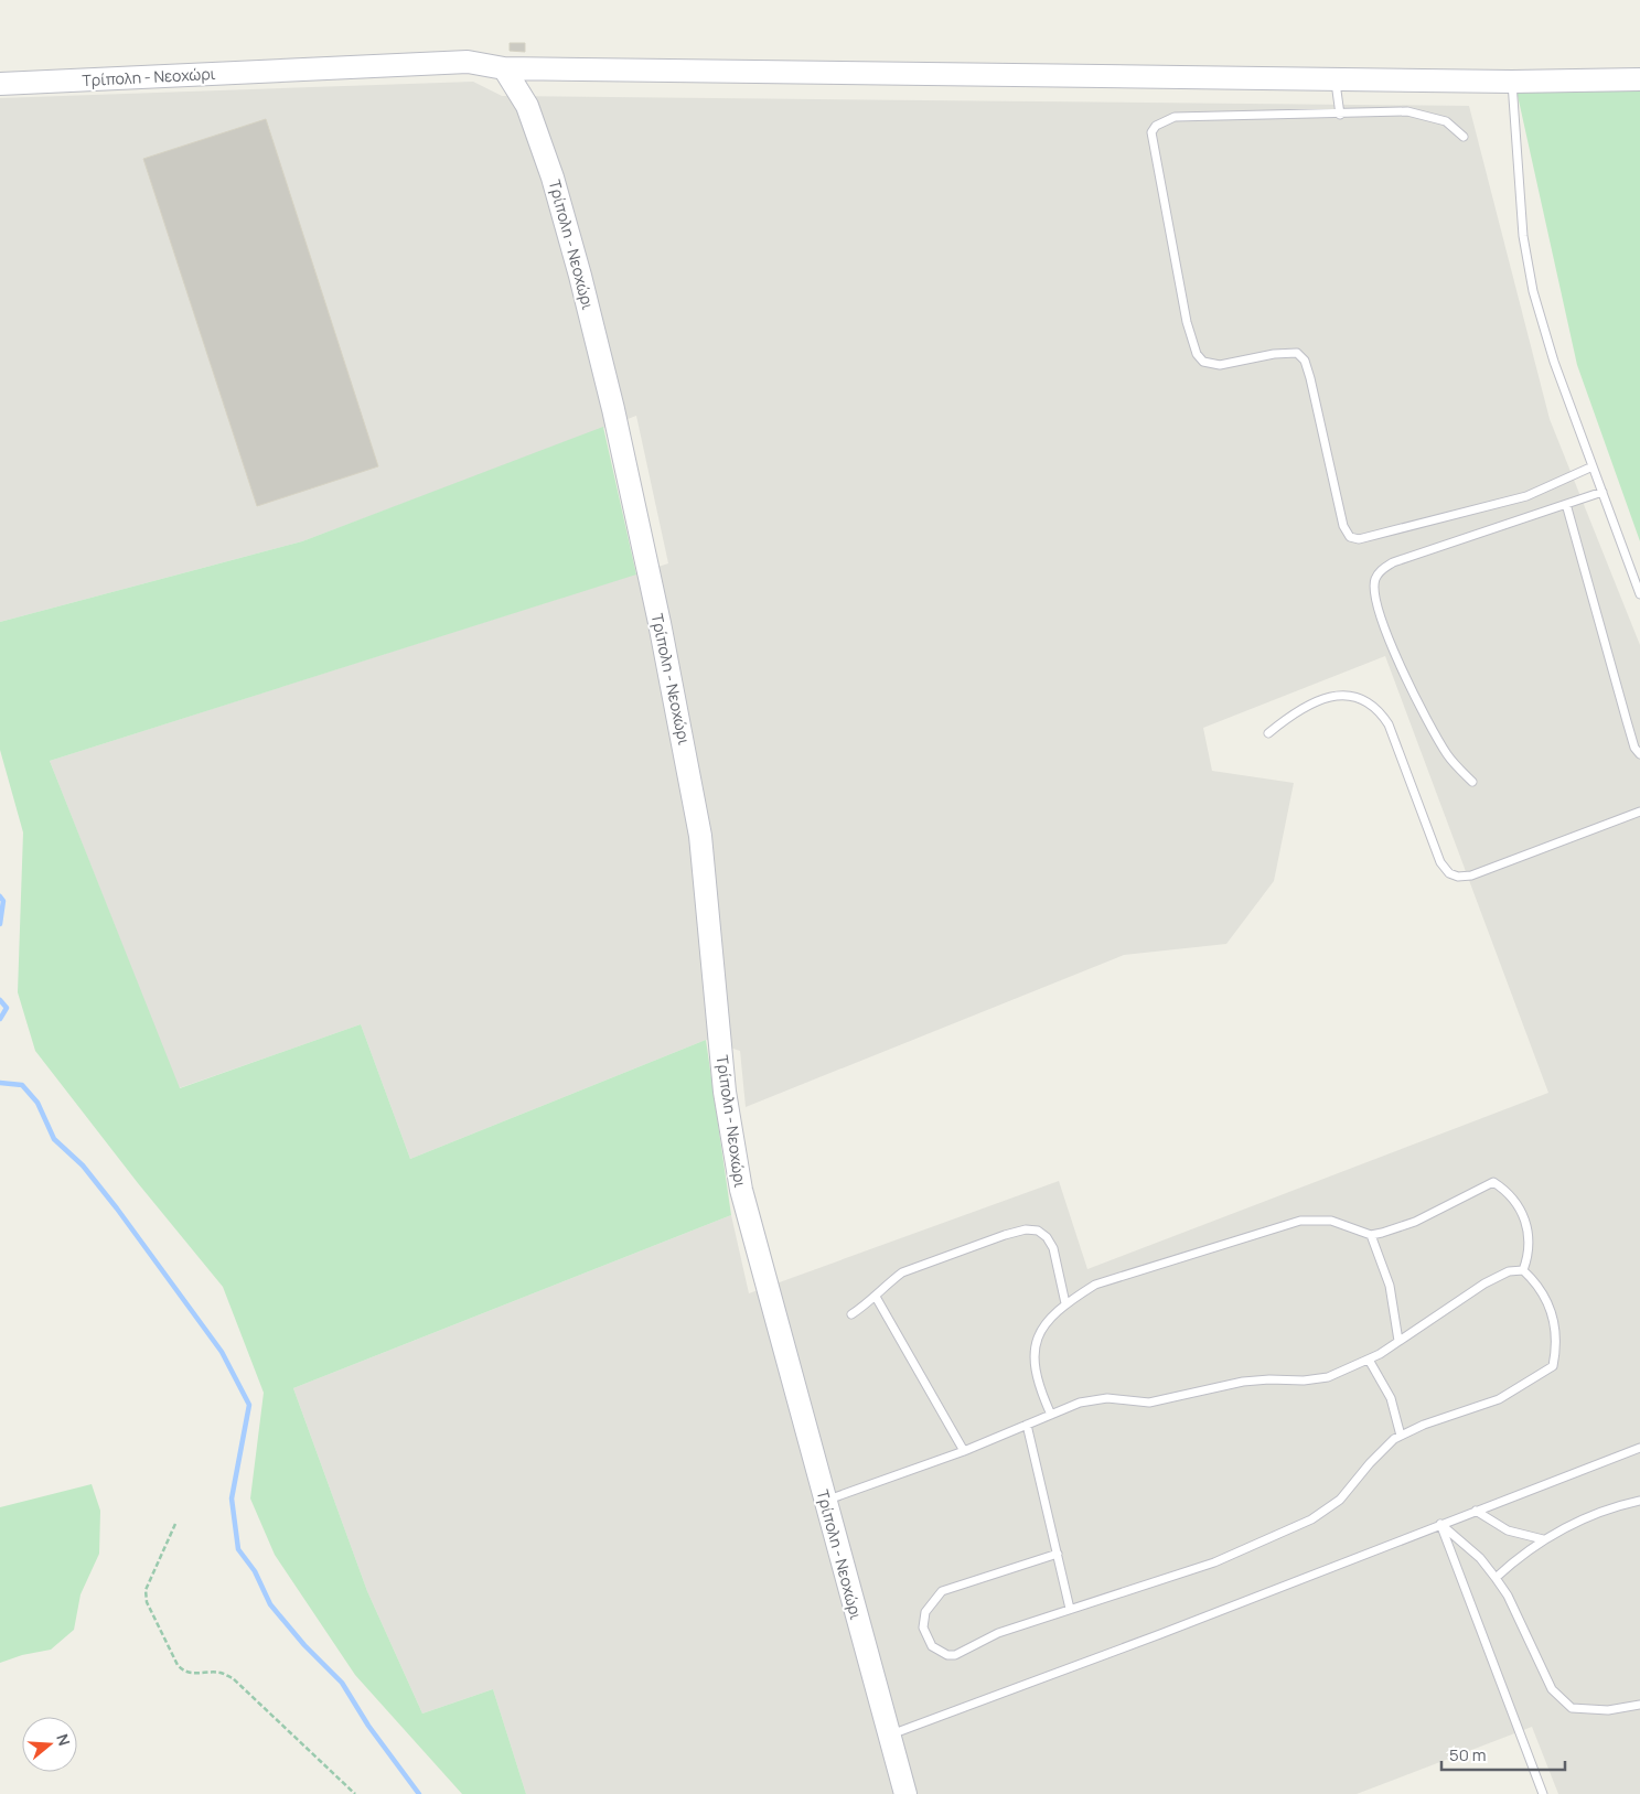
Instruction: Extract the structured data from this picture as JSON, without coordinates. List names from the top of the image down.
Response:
{
  "streets": {
    "main road": ["Τρίπολη - Νεοχώρι"]
  },
  "scale_bar": "50 m",
  "north": "right"
}
